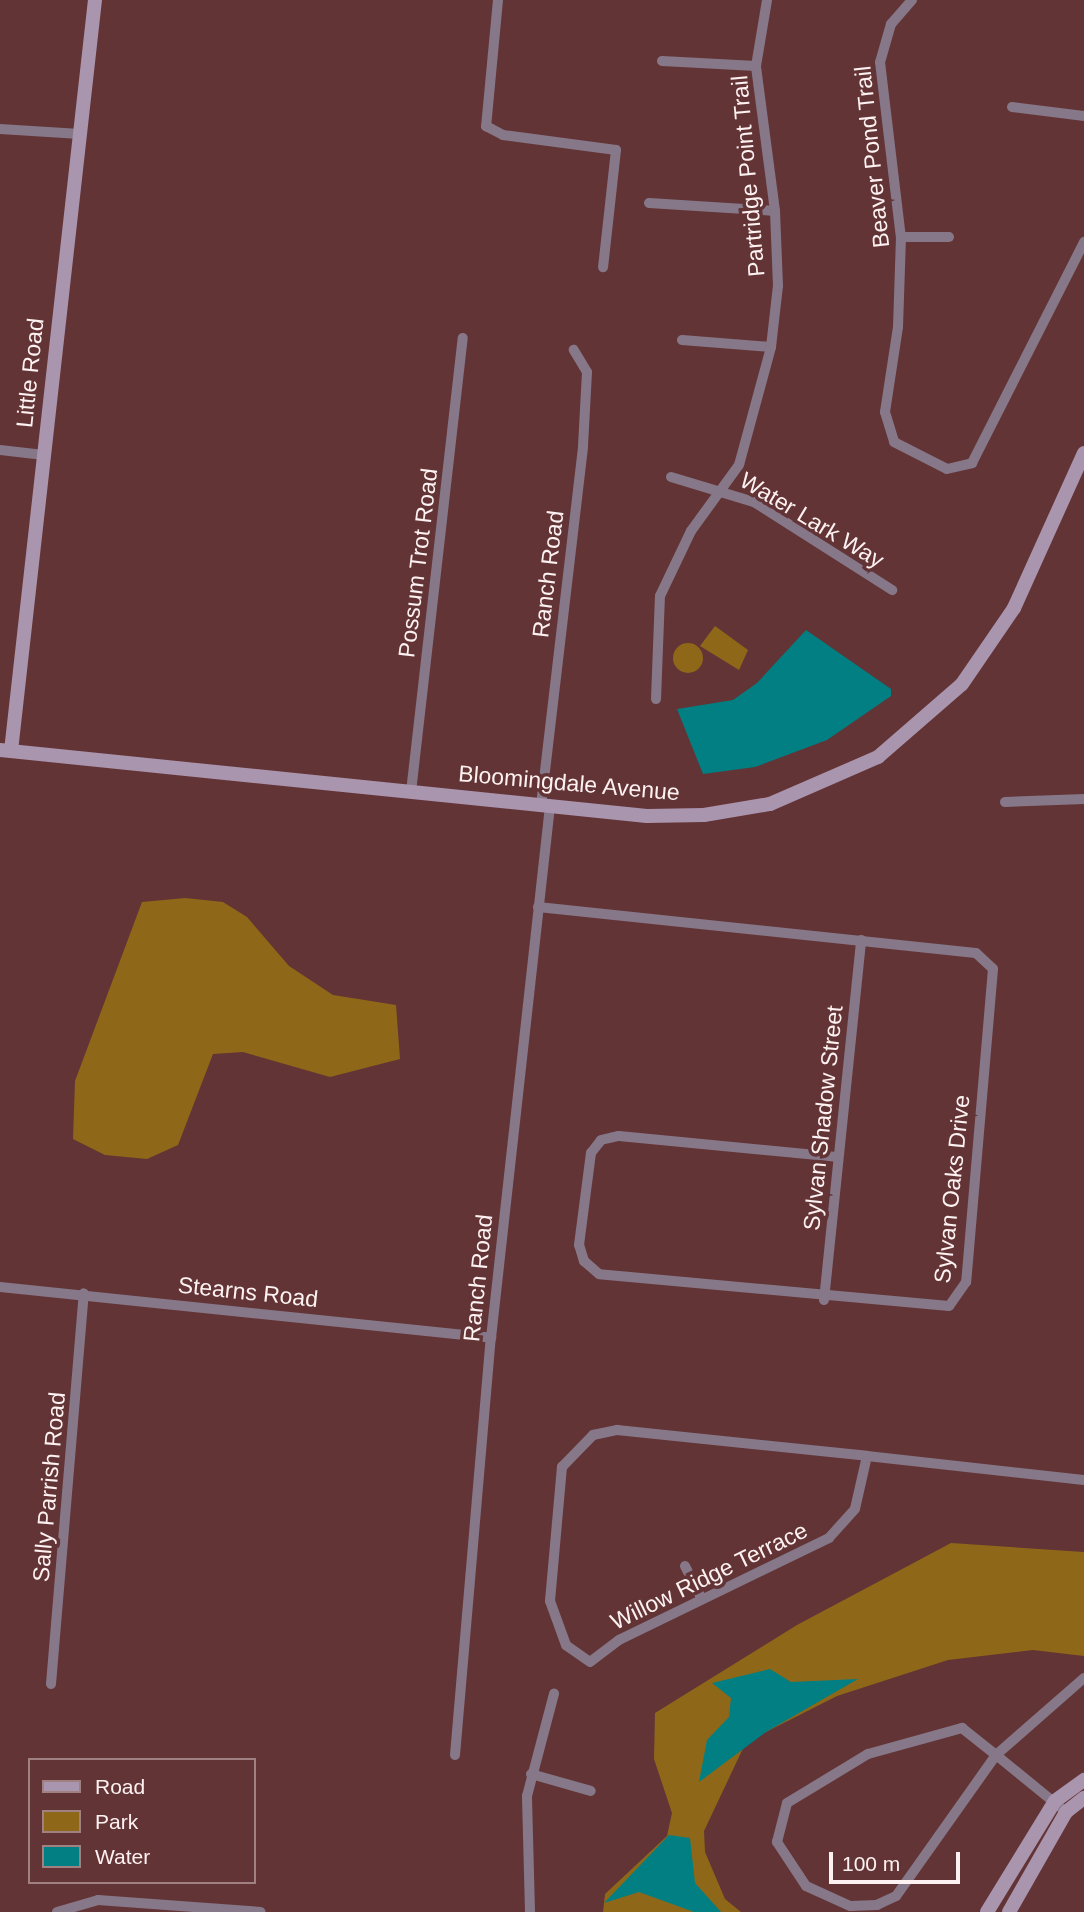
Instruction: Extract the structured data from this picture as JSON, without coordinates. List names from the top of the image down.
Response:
{
  "streets": {
    "street": [
      "Beaver Pond Trail",
      "Partridge Point Trail",
      "Little Road",
      "Water Lark Way",
      "Possum Trot Road",
      "Ranch Road",
      "Bloomingdale Avenue",
      "Sylvan Shadow Street",
      "Sylvan Oaks Drive",
      "Stearns Road",
      "Sally Parrish Road",
      "Willow Ridge Terrace"
    ]
  },
  "crossings": [
    ["Partridge Point Trail", "Water Lark Way"],
    ["Little Road", "Bloomingdale Avenue"],
    ["Possum Trot Road", "Bloomingdale Avenue"],
    ["Ranch Road", "Bloomingdale Avenue"],
    ["Ranch Road", "Sylvan Oaks Drive"],
    ["Ranch Road", "Stearns Road"],
    ["Sylvan Shadow Street", "Sylvan Oaks Drive"],
    ["Stearns Road", "Sally Parrish Road"]
  ],
  "legend": ["Road", "Park", "Water"],
  "scale_bar": "100 m"
}
